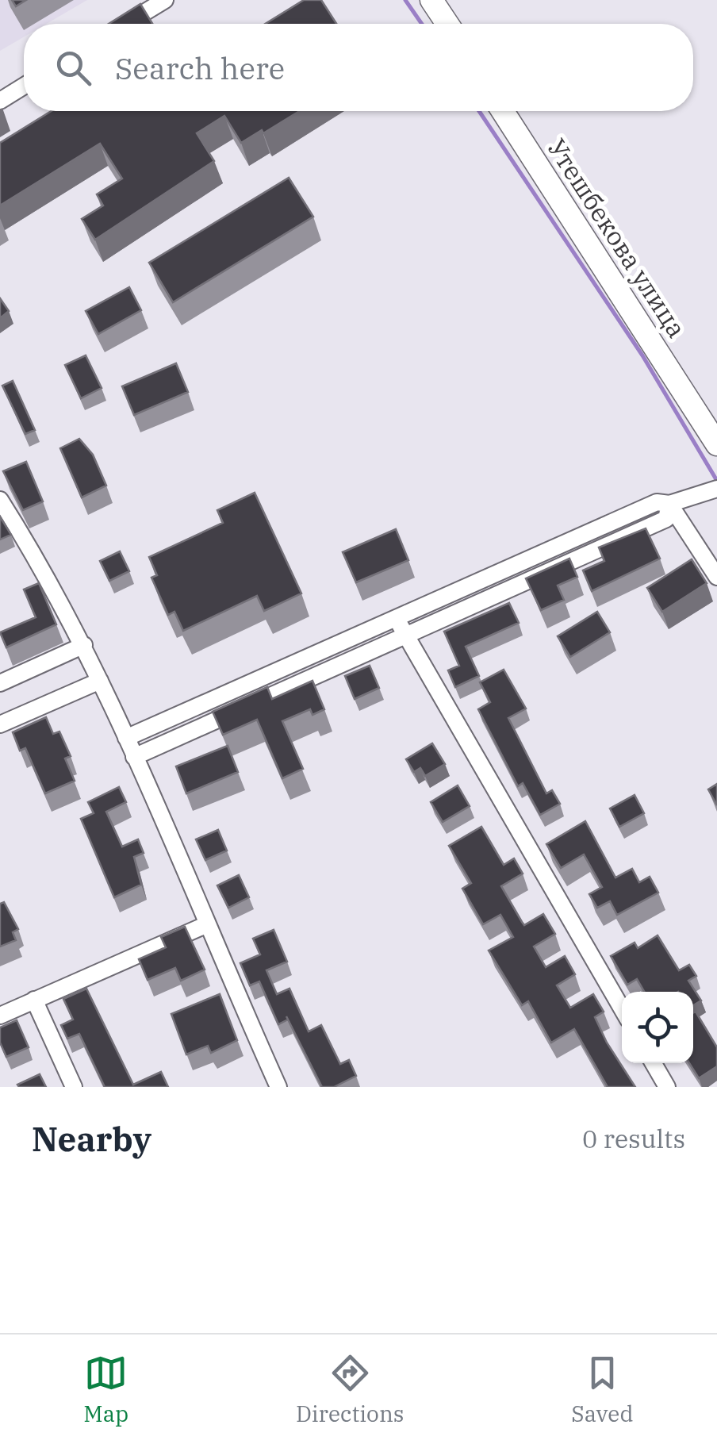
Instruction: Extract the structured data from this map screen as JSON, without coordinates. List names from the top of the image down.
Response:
{
  "streets": {
    "main road": ["Утешбекова улица"]
  },
  "page": {
    "search": "Search here",
    "heading": ["Nearby", "0 results"],
    "nav": ["Map", "Directions", "Saved"]
  }
}
